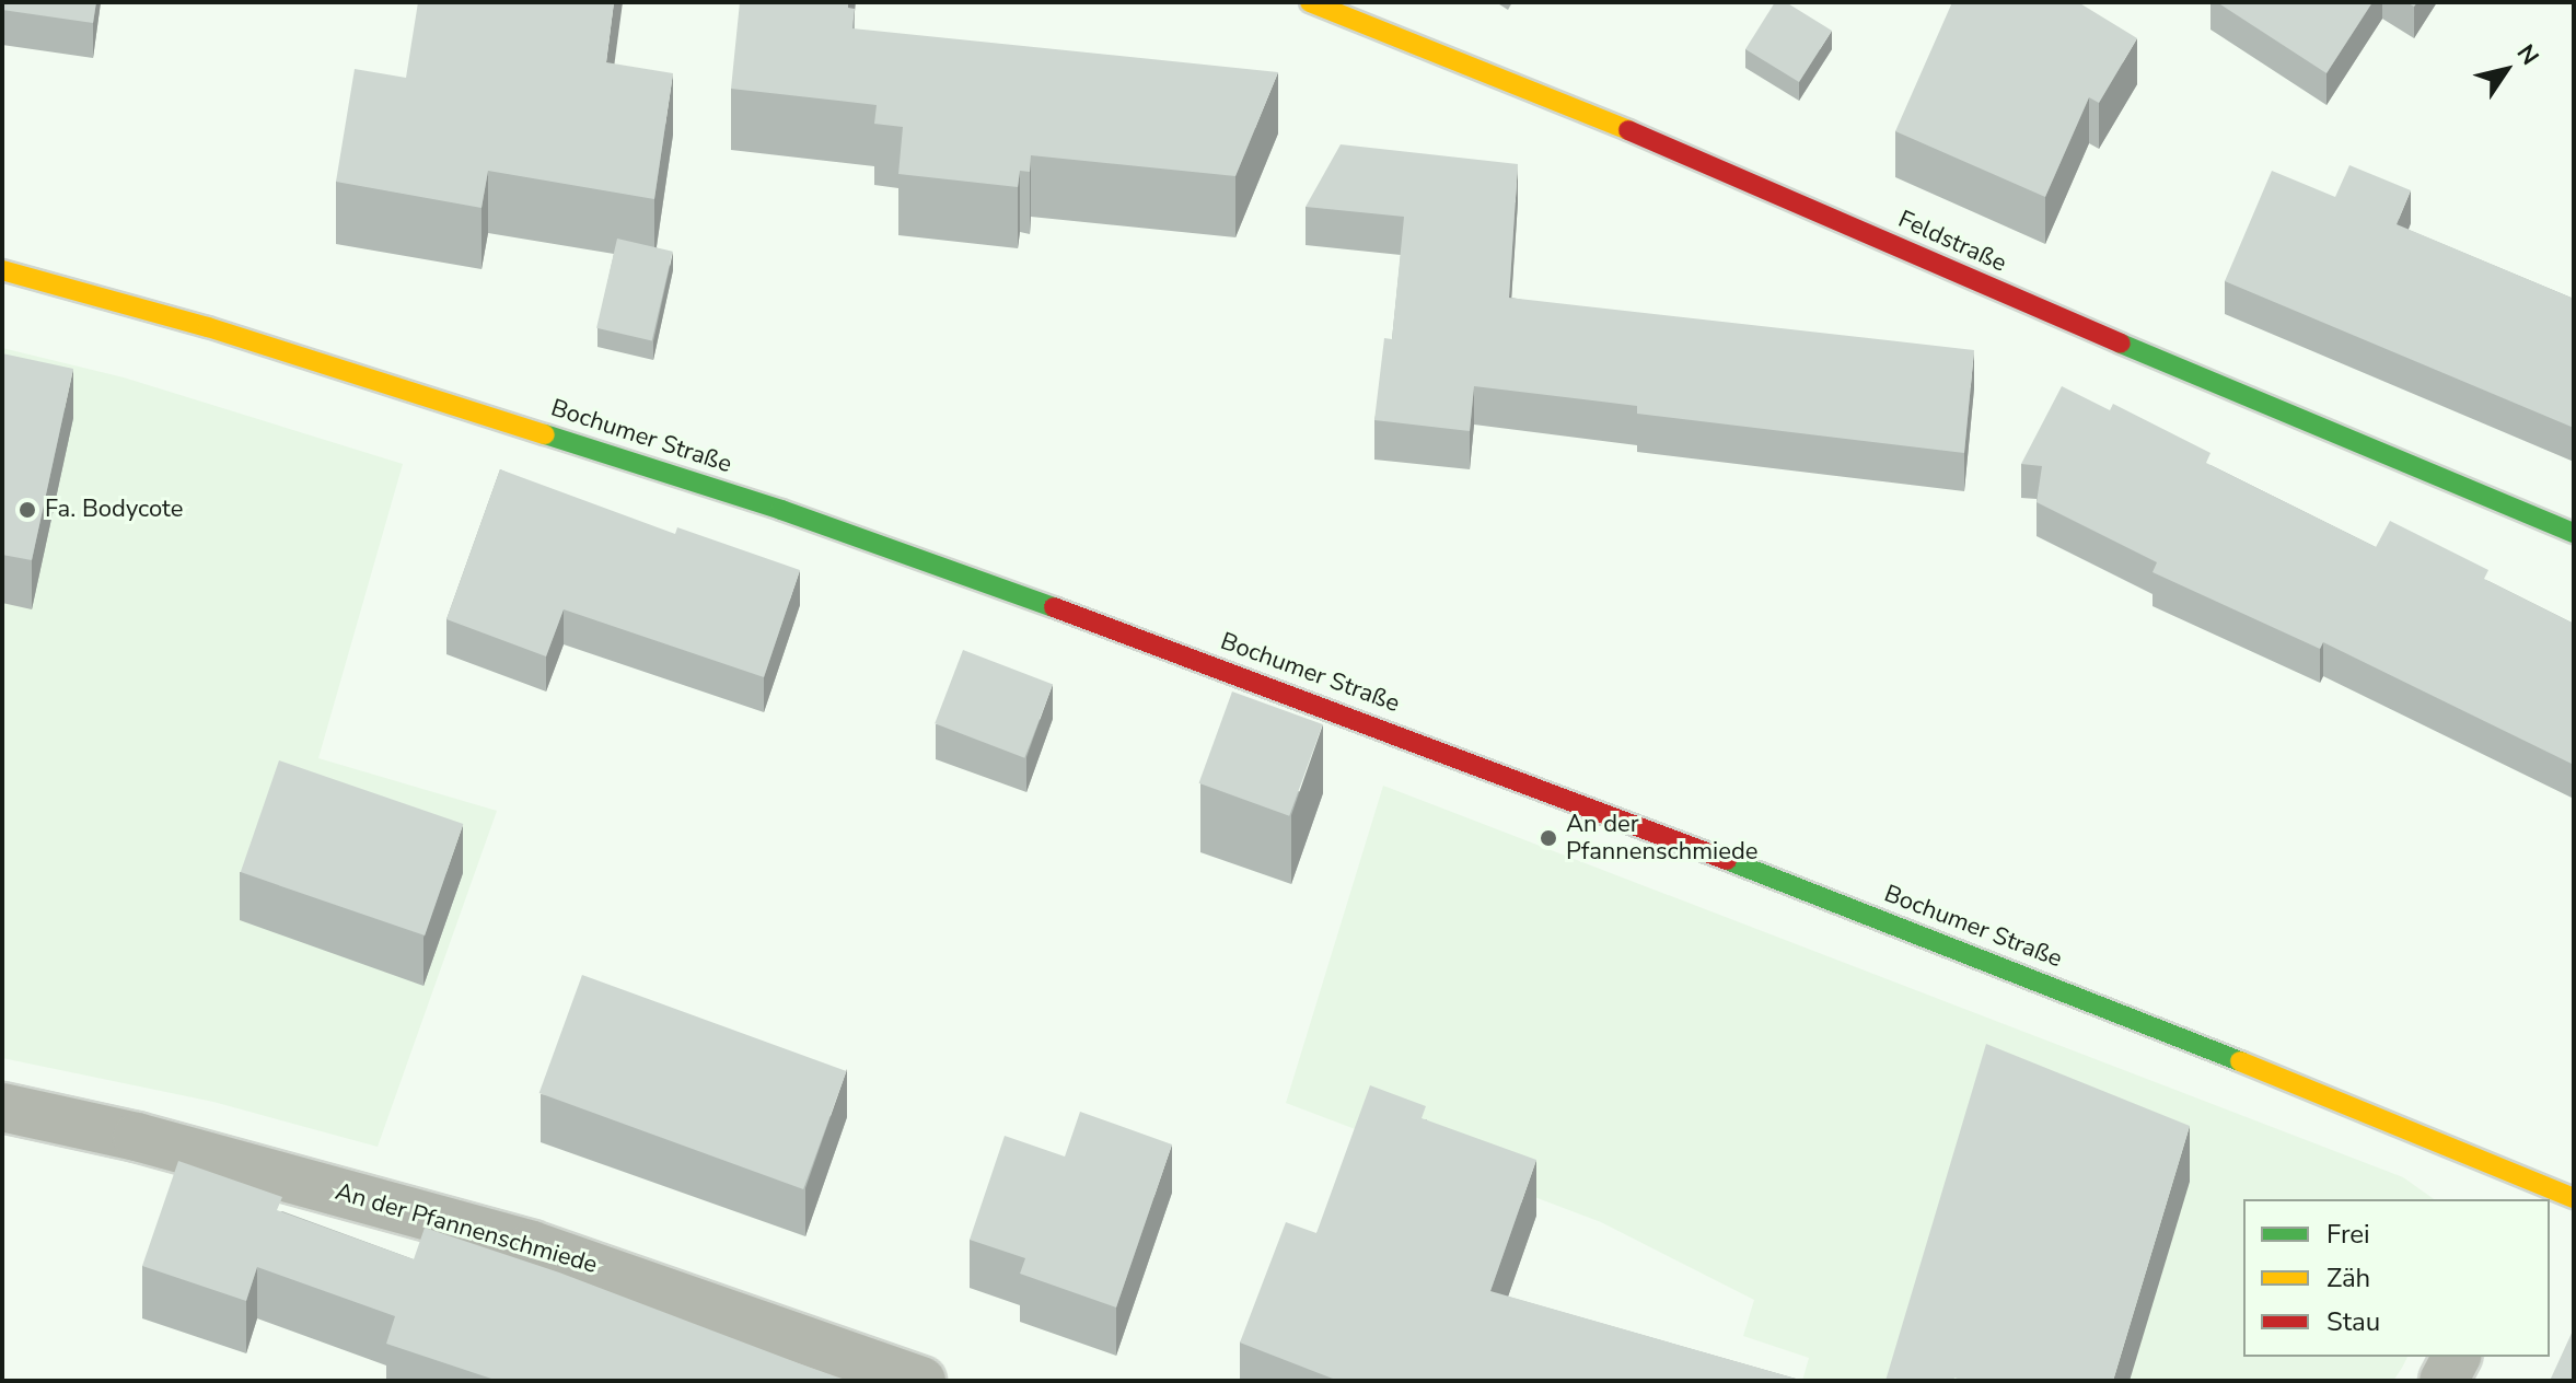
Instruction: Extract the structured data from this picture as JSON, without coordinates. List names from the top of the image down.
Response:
{
  "streets": {
    "main road": ["Feldstraße", "Bochumer Straße"],
    "street": ["An der Pfannenschmiede"]
  },
  "places": ["Fa. Bodycote", "An der Pfannenschmiede"],
  "legend": ["Frei", "Zäh", "Stau"],
  "north": "top right"
}
